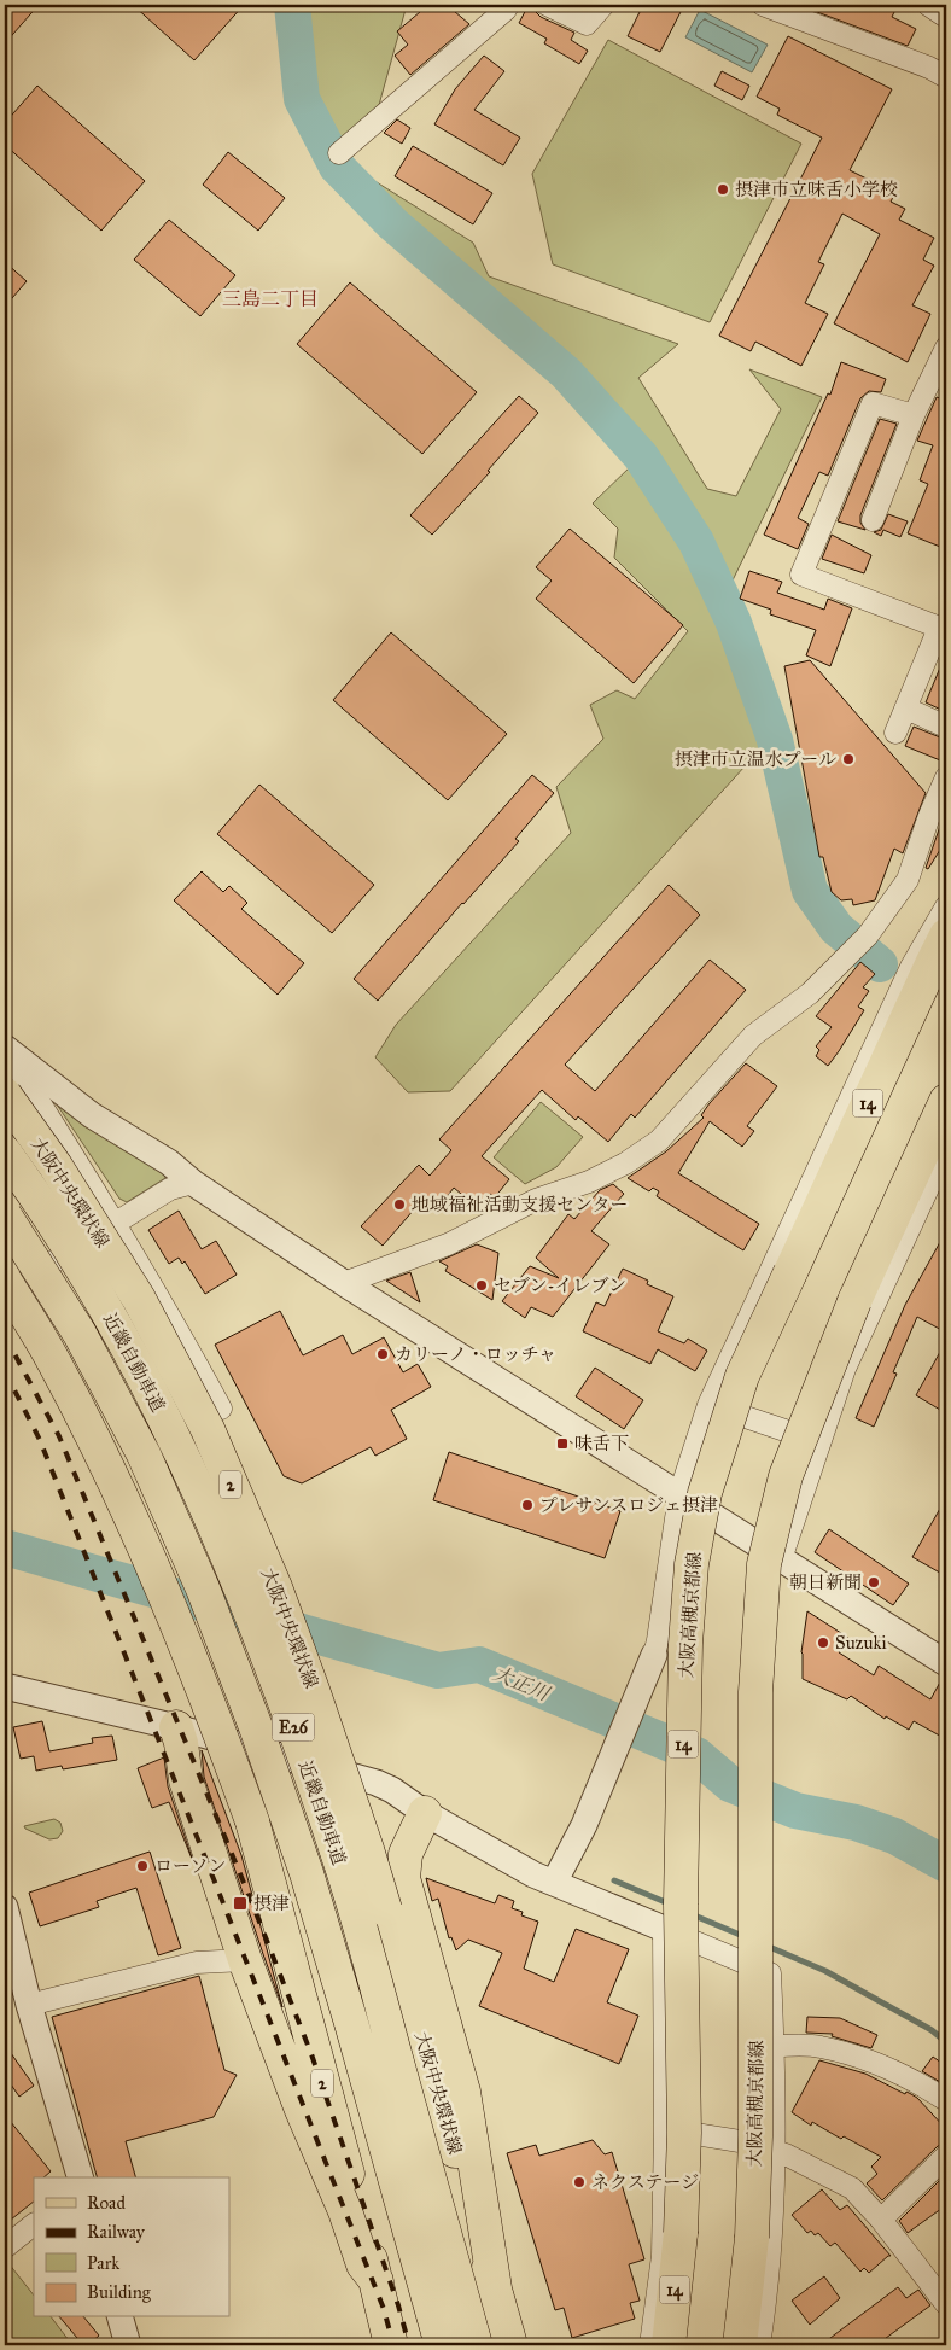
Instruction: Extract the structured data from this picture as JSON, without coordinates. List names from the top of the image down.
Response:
{
  "streets": {
    "main road": [
      "14",
      "大阪中央環状線",
      "近畿自動車道",
      "2",
      "大阪高槻京都線",
      "E26"
    ]
  },
  "districts": ["三島二丁目"],
  "water": ["大正川"],
  "places": {
    "other": [
      "摂津市立味舌小学校",
      "摂津市立温水プール",
      "地域福祉活動支援センター",
      "セブン-イレブン",
      "カリーノ・ロッチャ",
      "プレサンスロジェ摂津",
      "朝日新聞",
      "Suzuki",
      "ローソン",
      "ネクステージ"
    ],
    "transit": ["味舌下", "摂津"]
  },
  "legend": [
    "Road",
    "Railway",
    "Park",
    "Building"
  ]
}
